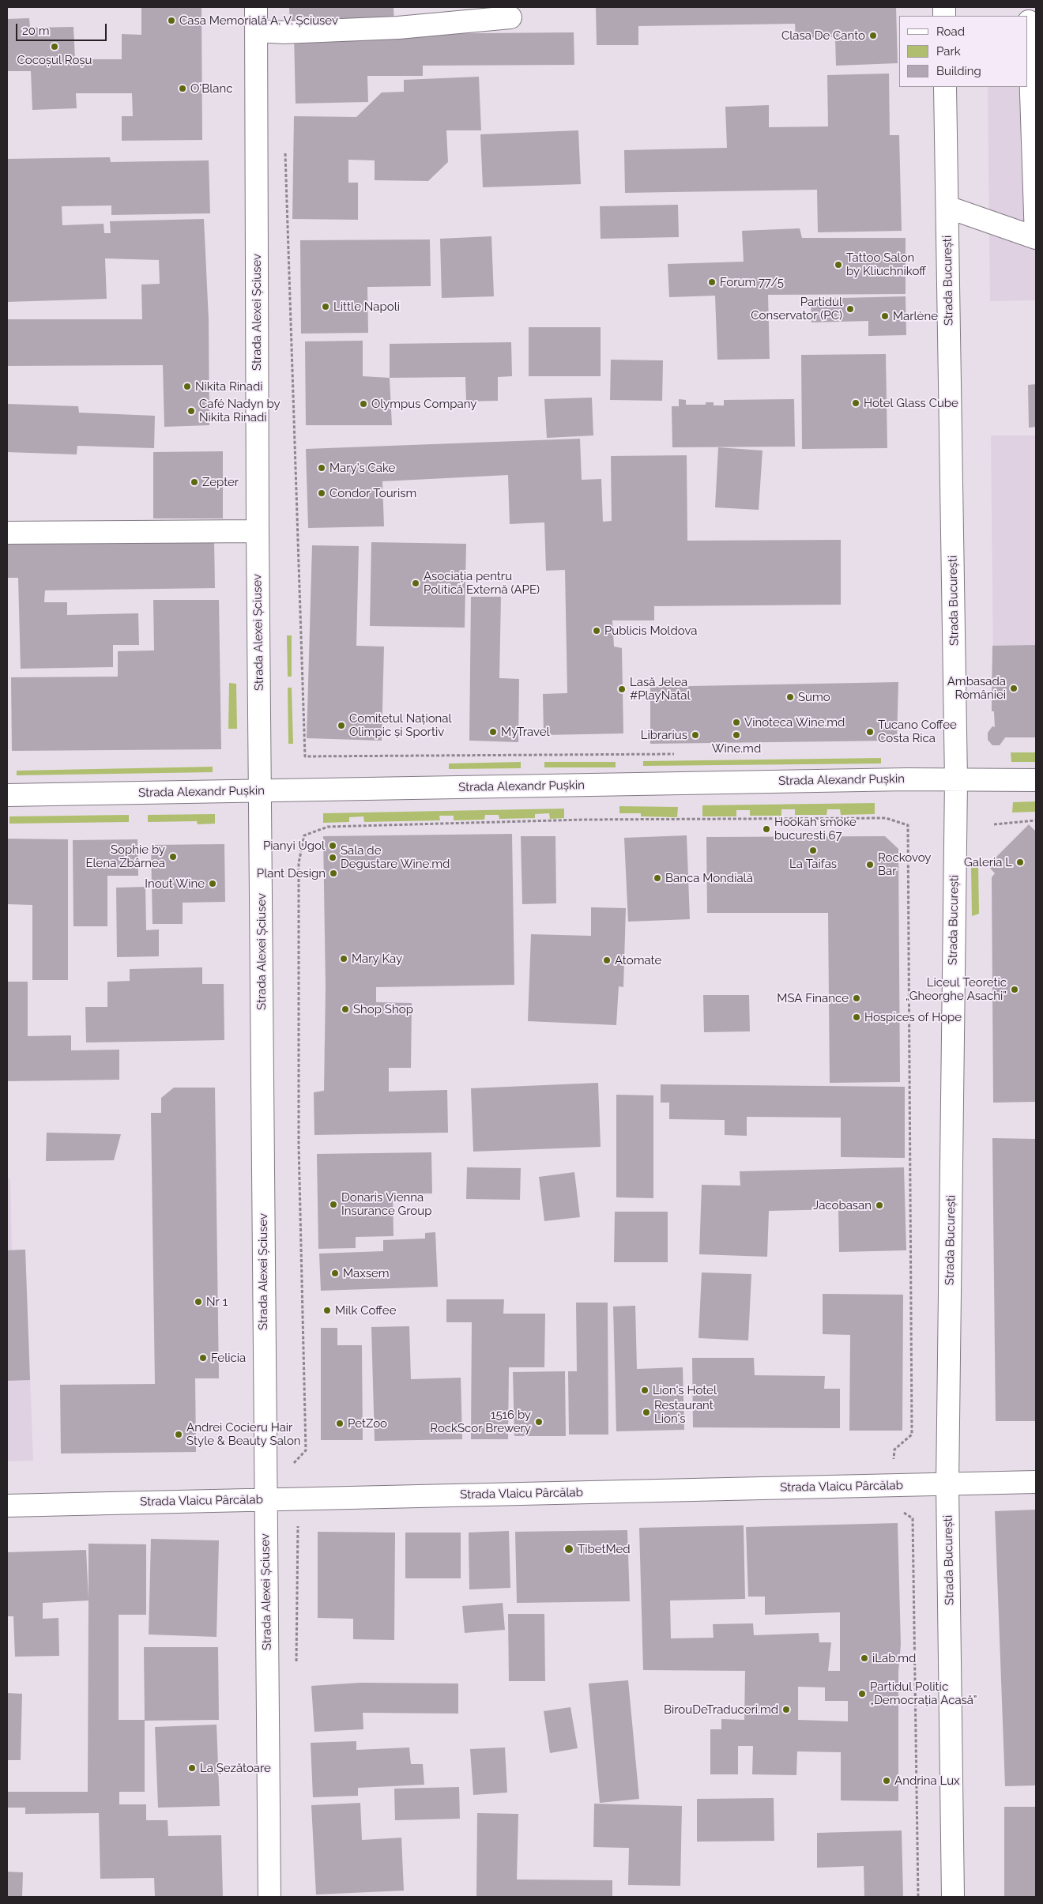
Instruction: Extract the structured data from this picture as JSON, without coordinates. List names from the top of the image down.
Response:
{
  "streets": {
    "street": [
      "Strada București",
      "Strada Alexei Șciusev",
      "Strada Alexandr Pușkin",
      "Strada Vlaicu Pârcălab"
    ]
  },
  "crossings": [
    ["Strada București", "Strada Alexandr Pușkin"],
    ["Strada București", "Strada Vlaicu Pârcălab"],
    ["Strada Alexei Șciusev", "Strada Alexandr Pușkin"],
    ["Strada Alexei Șciusev", "Strada Vlaicu Pârcălab"]
  ],
  "places": [
    "Casa Memorială A. V. Șciusev",
    "Clasa De Canto",
    "Cocoșul Roșu",
    "O'Blanc",
    "Tattoo Salon by Kliuchnikoff",
    "Forum 77/5",
    "Little Napoli",
    "Partidul Conservator (PC)",
    "Marlène",
    "Nikita Rinadi",
    "Hotel Glass Cube",
    "Olympus Company",
    "Café Nadyn by Nikita Rinadi",
    "Mary's Cake",
    "Zepter",
    "Condor Tourism",
    "Asociația pentru Politică Externă (APE)",
    "Publicis Moldova",
    "Ambasada României",
    "Lasă Jelea #PlayNatal",
    "Sumo",
    "Vinoteca Wine.md",
    "Comitetul Național Olimpic și Sportiv",
    "MyTravel",
    "Tucano Coffee Costa Rica",
    "Librarius",
    "Wine.md",
    "Hookah smoke bucuresti 67",
    "Pianyi Ugol",
    "La Taifas",
    "Sophie by Elena Zbârnea",
    "Sala de Degustare Wine.md",
    "Galeria L",
    "Rockovoy Bar",
    "Plant Design",
    "Banca Mondială",
    "Inout Wine",
    "Mary Kay",
    "Atomate",
    "Liceul Teoretic „Gheorghe Asachi”",
    "MSA Finance",
    "Shop Shop",
    "Hospices of Hope",
    "Donaris Vienna Insurance Group",
    "Jacobasan",
    "Maxsem",
    "Nr 1",
    "Milk Coffee",
    "Felicia",
    "Lion's Hotel",
    "Restaurant Lion's",
    "1516 by RockScor Brewery",
    "PetZoo",
    "Andrei Cocieru Hair Style & Beauty Salon",
    "TibetMed",
    "iLab.md",
    "Partidul Politic „Democrația Acasă”",
    "BirouDeTraduceri.md",
    "La Șezătoare",
    "Andrina Lux"
  ],
  "legend": ["Road", "Park", "Building"],
  "scale_bar": "20 m"
}
